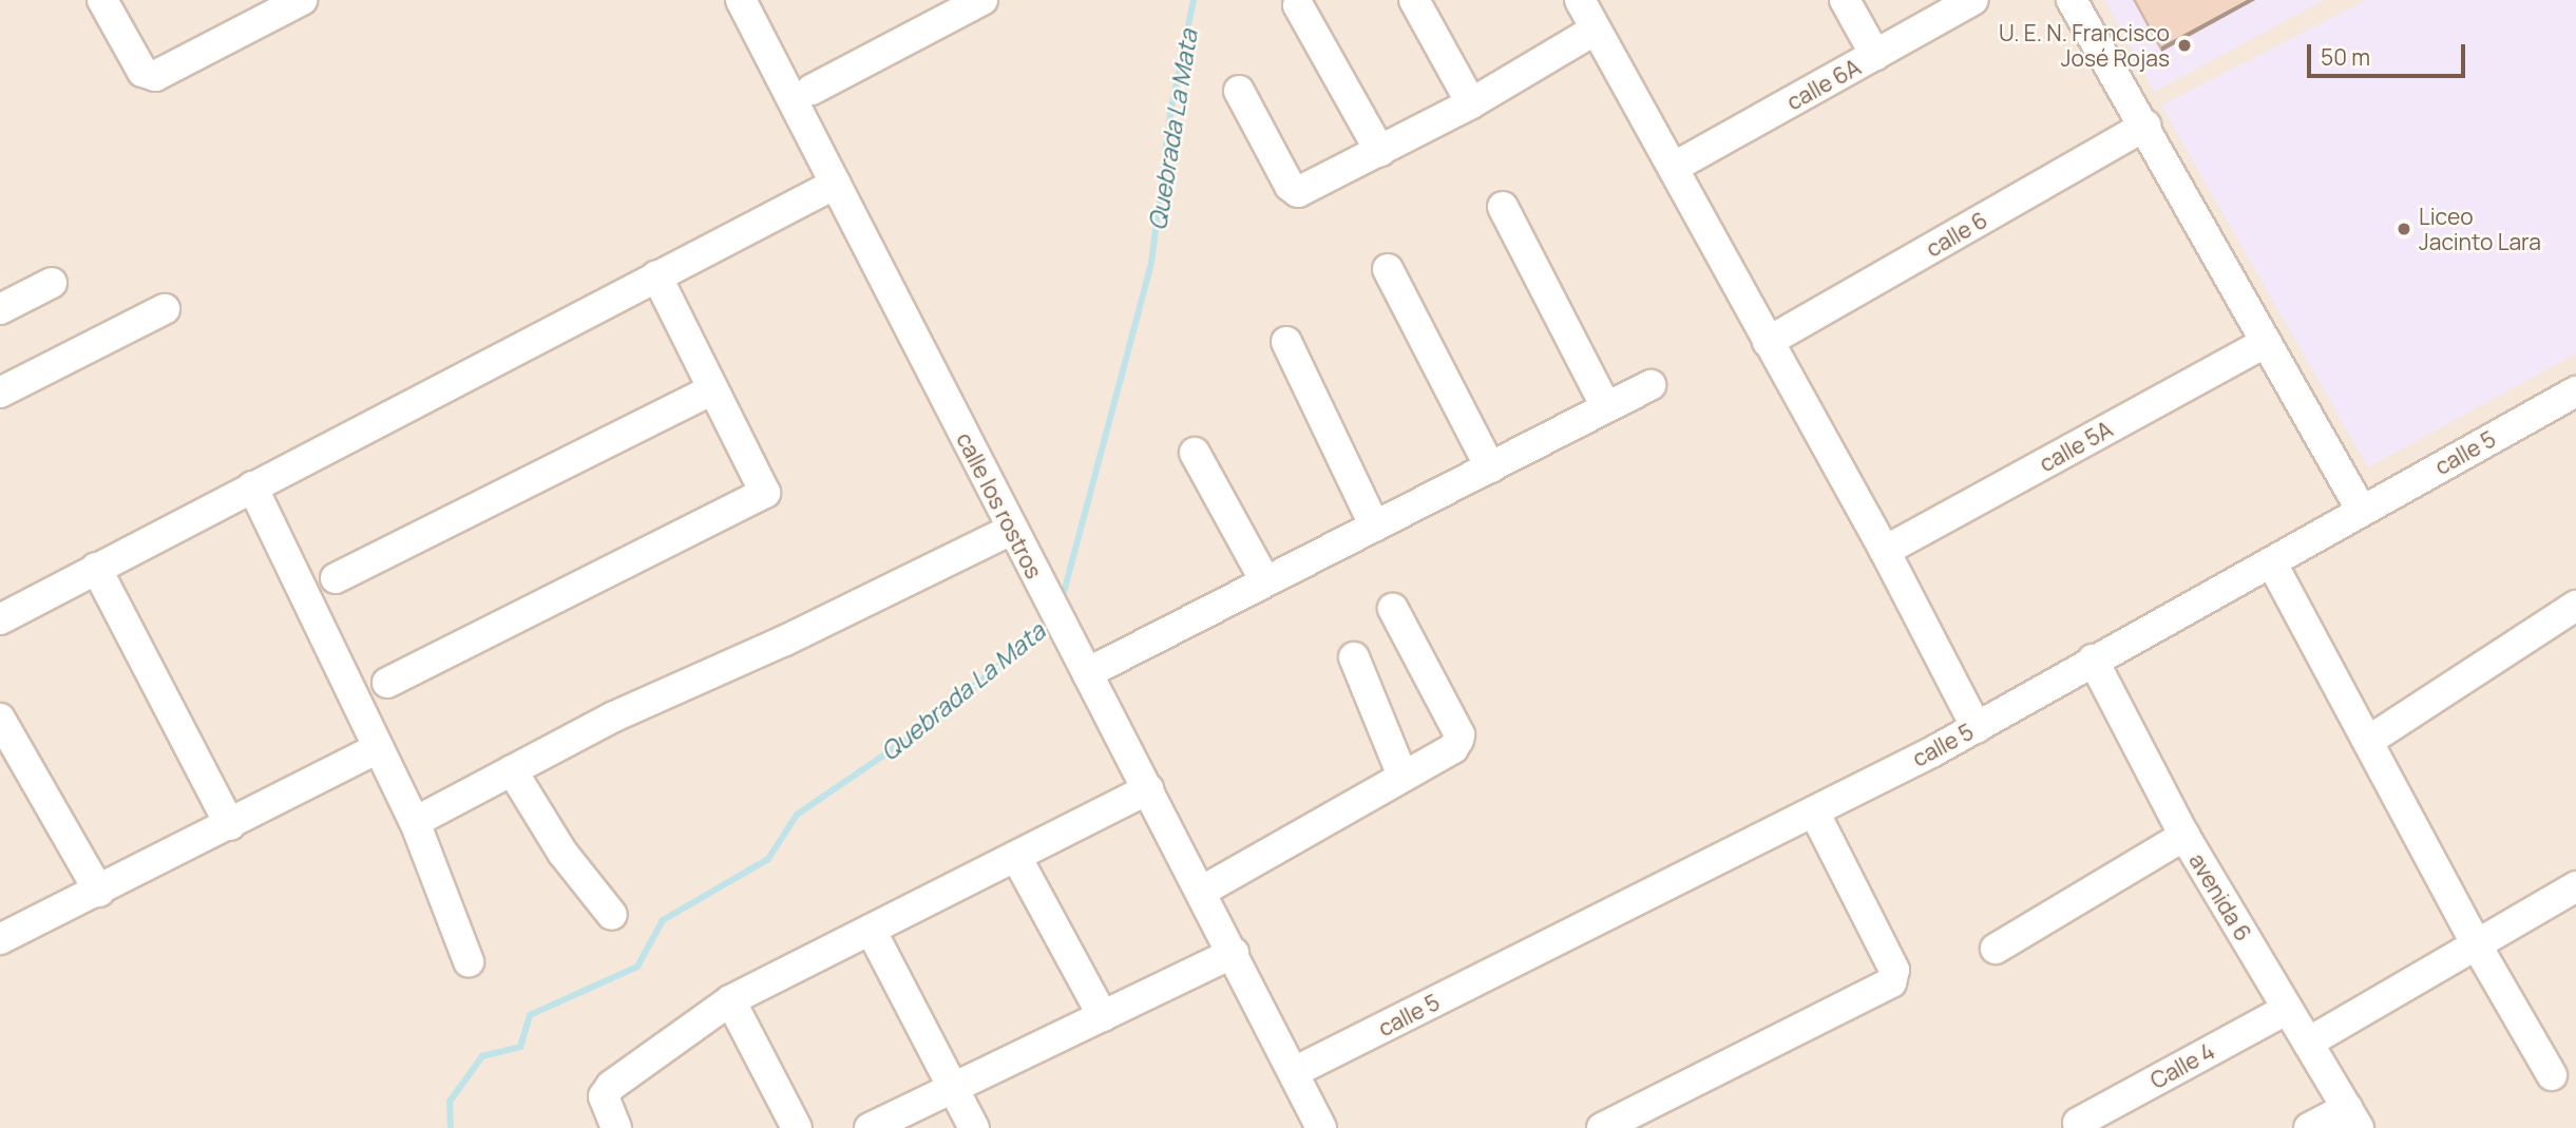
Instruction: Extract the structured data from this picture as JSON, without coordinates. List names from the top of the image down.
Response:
{
  "streets": {
    "street": [
      "calle 6A",
      "calle 6",
      "calle 5A",
      "calle 5",
      "calle los rostros",
      "avenida 6",
      "Calle 4"
    ]
  },
  "crossings": [
    ["calle 5", "calle los rostros"],
    ["calle 5", "avenida 6"],
    ["avenida 6", "Calle 4"]
  ],
  "water": ["Quebrada La Mata"],
  "places": ["U. E. N. Francisco José Rojas", "Liceo Jacinto Lara"],
  "scale_bar": "50 m"
}
